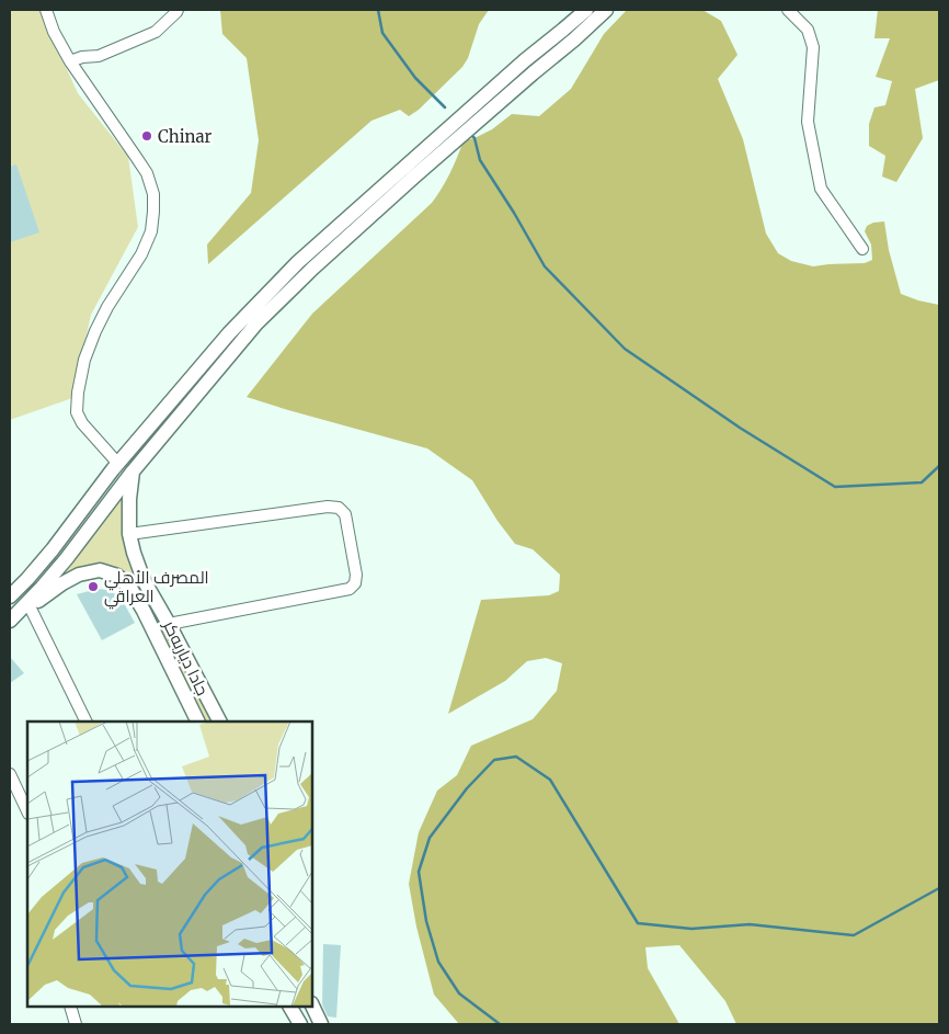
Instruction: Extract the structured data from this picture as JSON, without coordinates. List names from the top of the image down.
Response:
{
  "streets": {
    "main road": ["جادا دیاربه‌كر"]
  },
  "places": ["Chinar", "المصرف الأهلي العراقي"]
}
